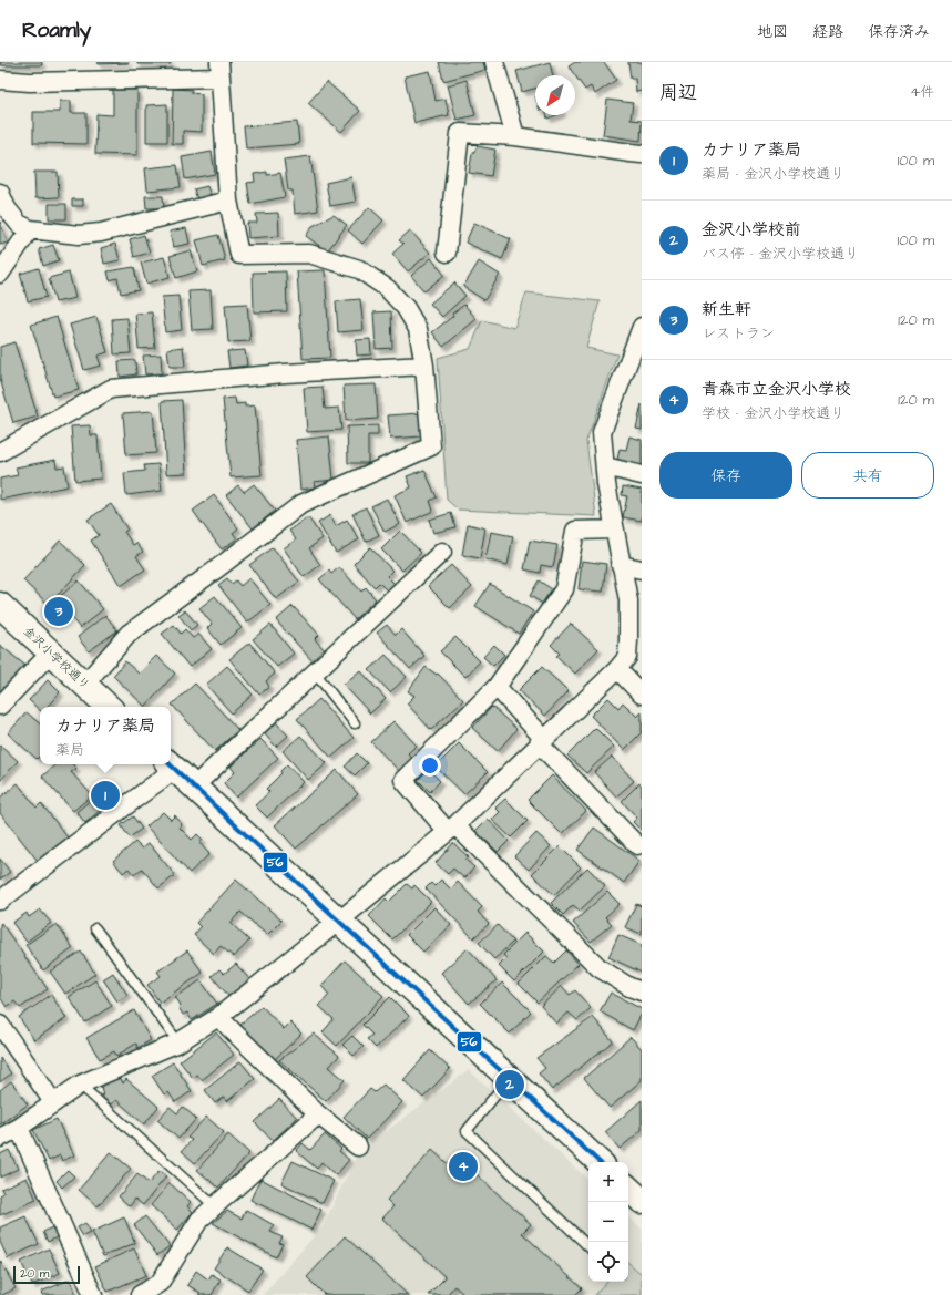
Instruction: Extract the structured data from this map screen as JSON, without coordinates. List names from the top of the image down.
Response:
{
  "streets": {
    "street": ["金沢小学校通り"]
  },
  "lines": ["transit line 56"],
  "scale_bar": "20 m",
  "north": "bottom left",
  "page": {
    "header": "Roamly",
    "nav": ["地図", "経路", "保存済み"],
    "heading": ["周辺", "4件"],
    "list": [
      {
        "mark": "1",
        "name": "カナリア薬局",
        "note": "薬局 · 金沢小学校通り",
        "value": "100 m"
      },
      {
        "mark": "2",
        "name": "金沢小学校前",
        "note": "バス停 · 金沢小学校通り",
        "value": "100 m"
      },
      {
        "mark": "3",
        "name": "新生軒",
        "note": "レストラン",
        "value": "120 m"
      },
      {
        "mark": "4",
        "name": "青森市立金沢小学校",
        "note": "学校 · 金沢小学校通り",
        "value": "120 m"
      }
    ],
    "buttons": ["保存", "共有"],
    "pins": [
      "3",
      "1",
      "2",
      "4"
    ],
    "popup": ["カナリア薬局", "薬局"],
    "map_buttons": ["+", "−"],
    "scale": "20 m"
  }
}
